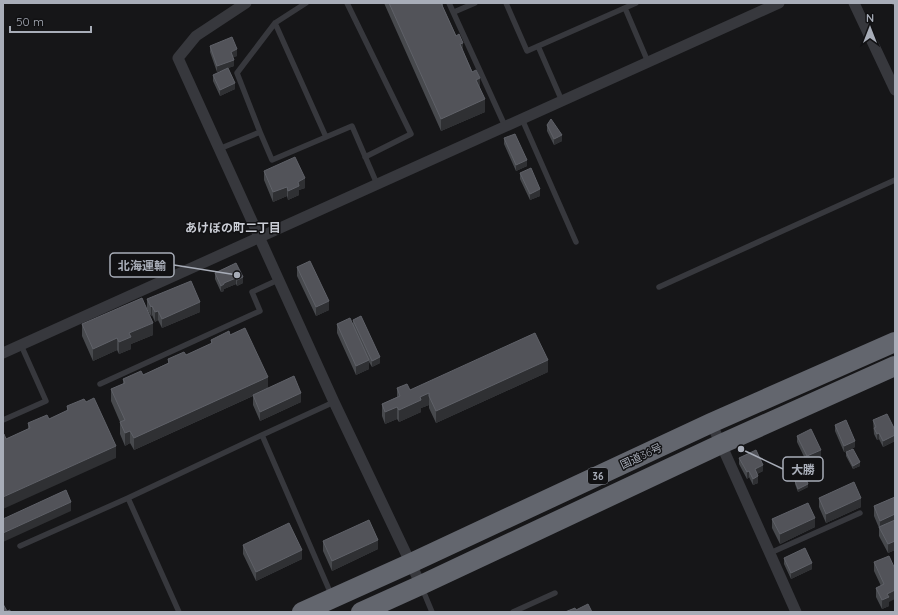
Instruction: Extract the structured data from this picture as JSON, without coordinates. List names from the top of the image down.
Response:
{
  "streets": {
    "highway": ["国道36号", "36"]
  },
  "districts": ["あけぼの町二丁目"],
  "places": ["北海運輸", "大勝"],
  "scale_bar": "50 m",
  "north": "top"
}
